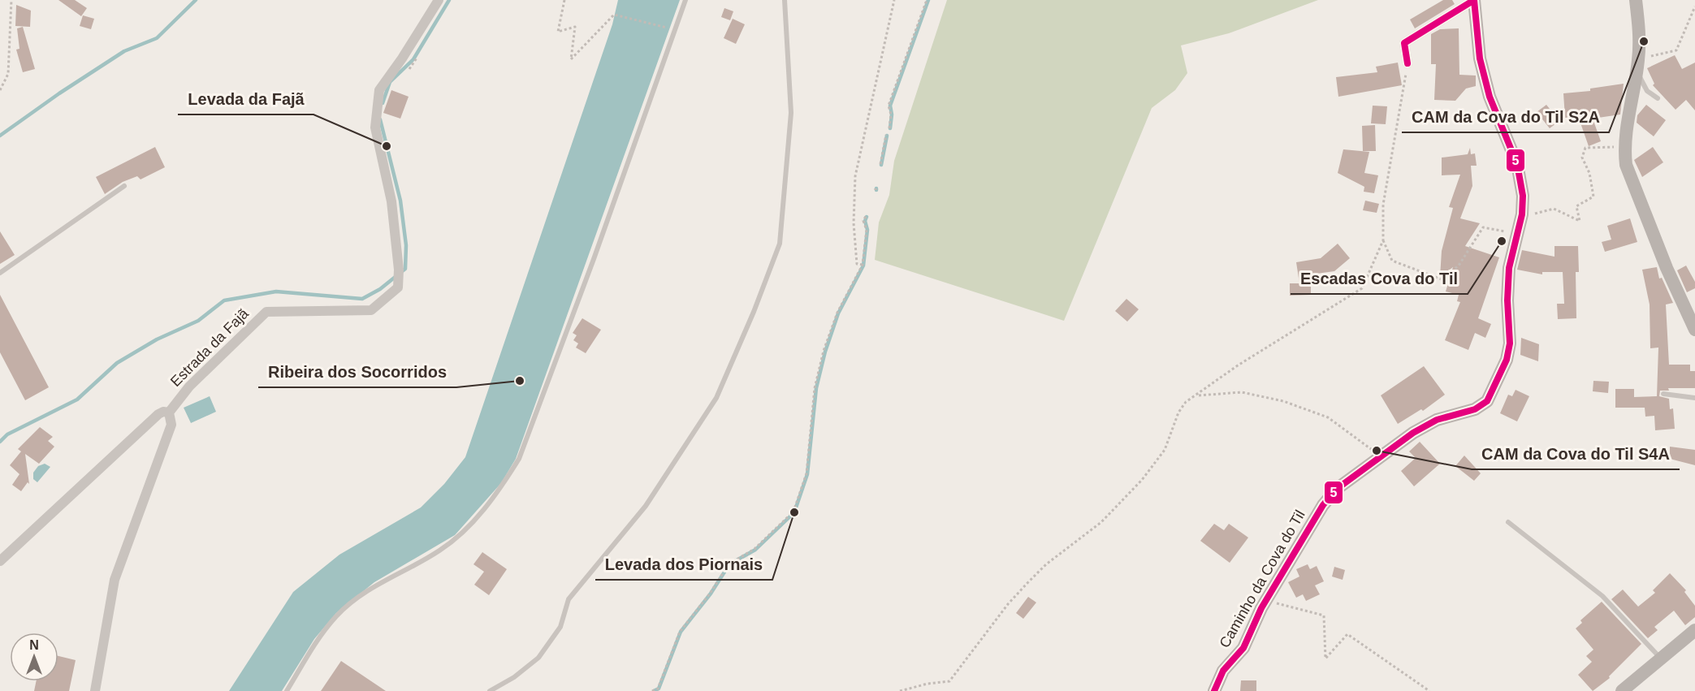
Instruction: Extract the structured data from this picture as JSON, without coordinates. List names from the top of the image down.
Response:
{
  "streets": {
    "street": ["Estrada da Fajã", "Caminho da Cova do Til"]
  },
  "places": [
    "CAM da Cova do Til S2A",
    "Levada da Fajã",
    "Escadas Cova do Til",
    "Ribeira dos Socorridos",
    "CAM da Cova do Til S4A",
    "Levada dos Piornais"
  ],
  "lines": ["transit line 5"],
  "north": "top"
}
